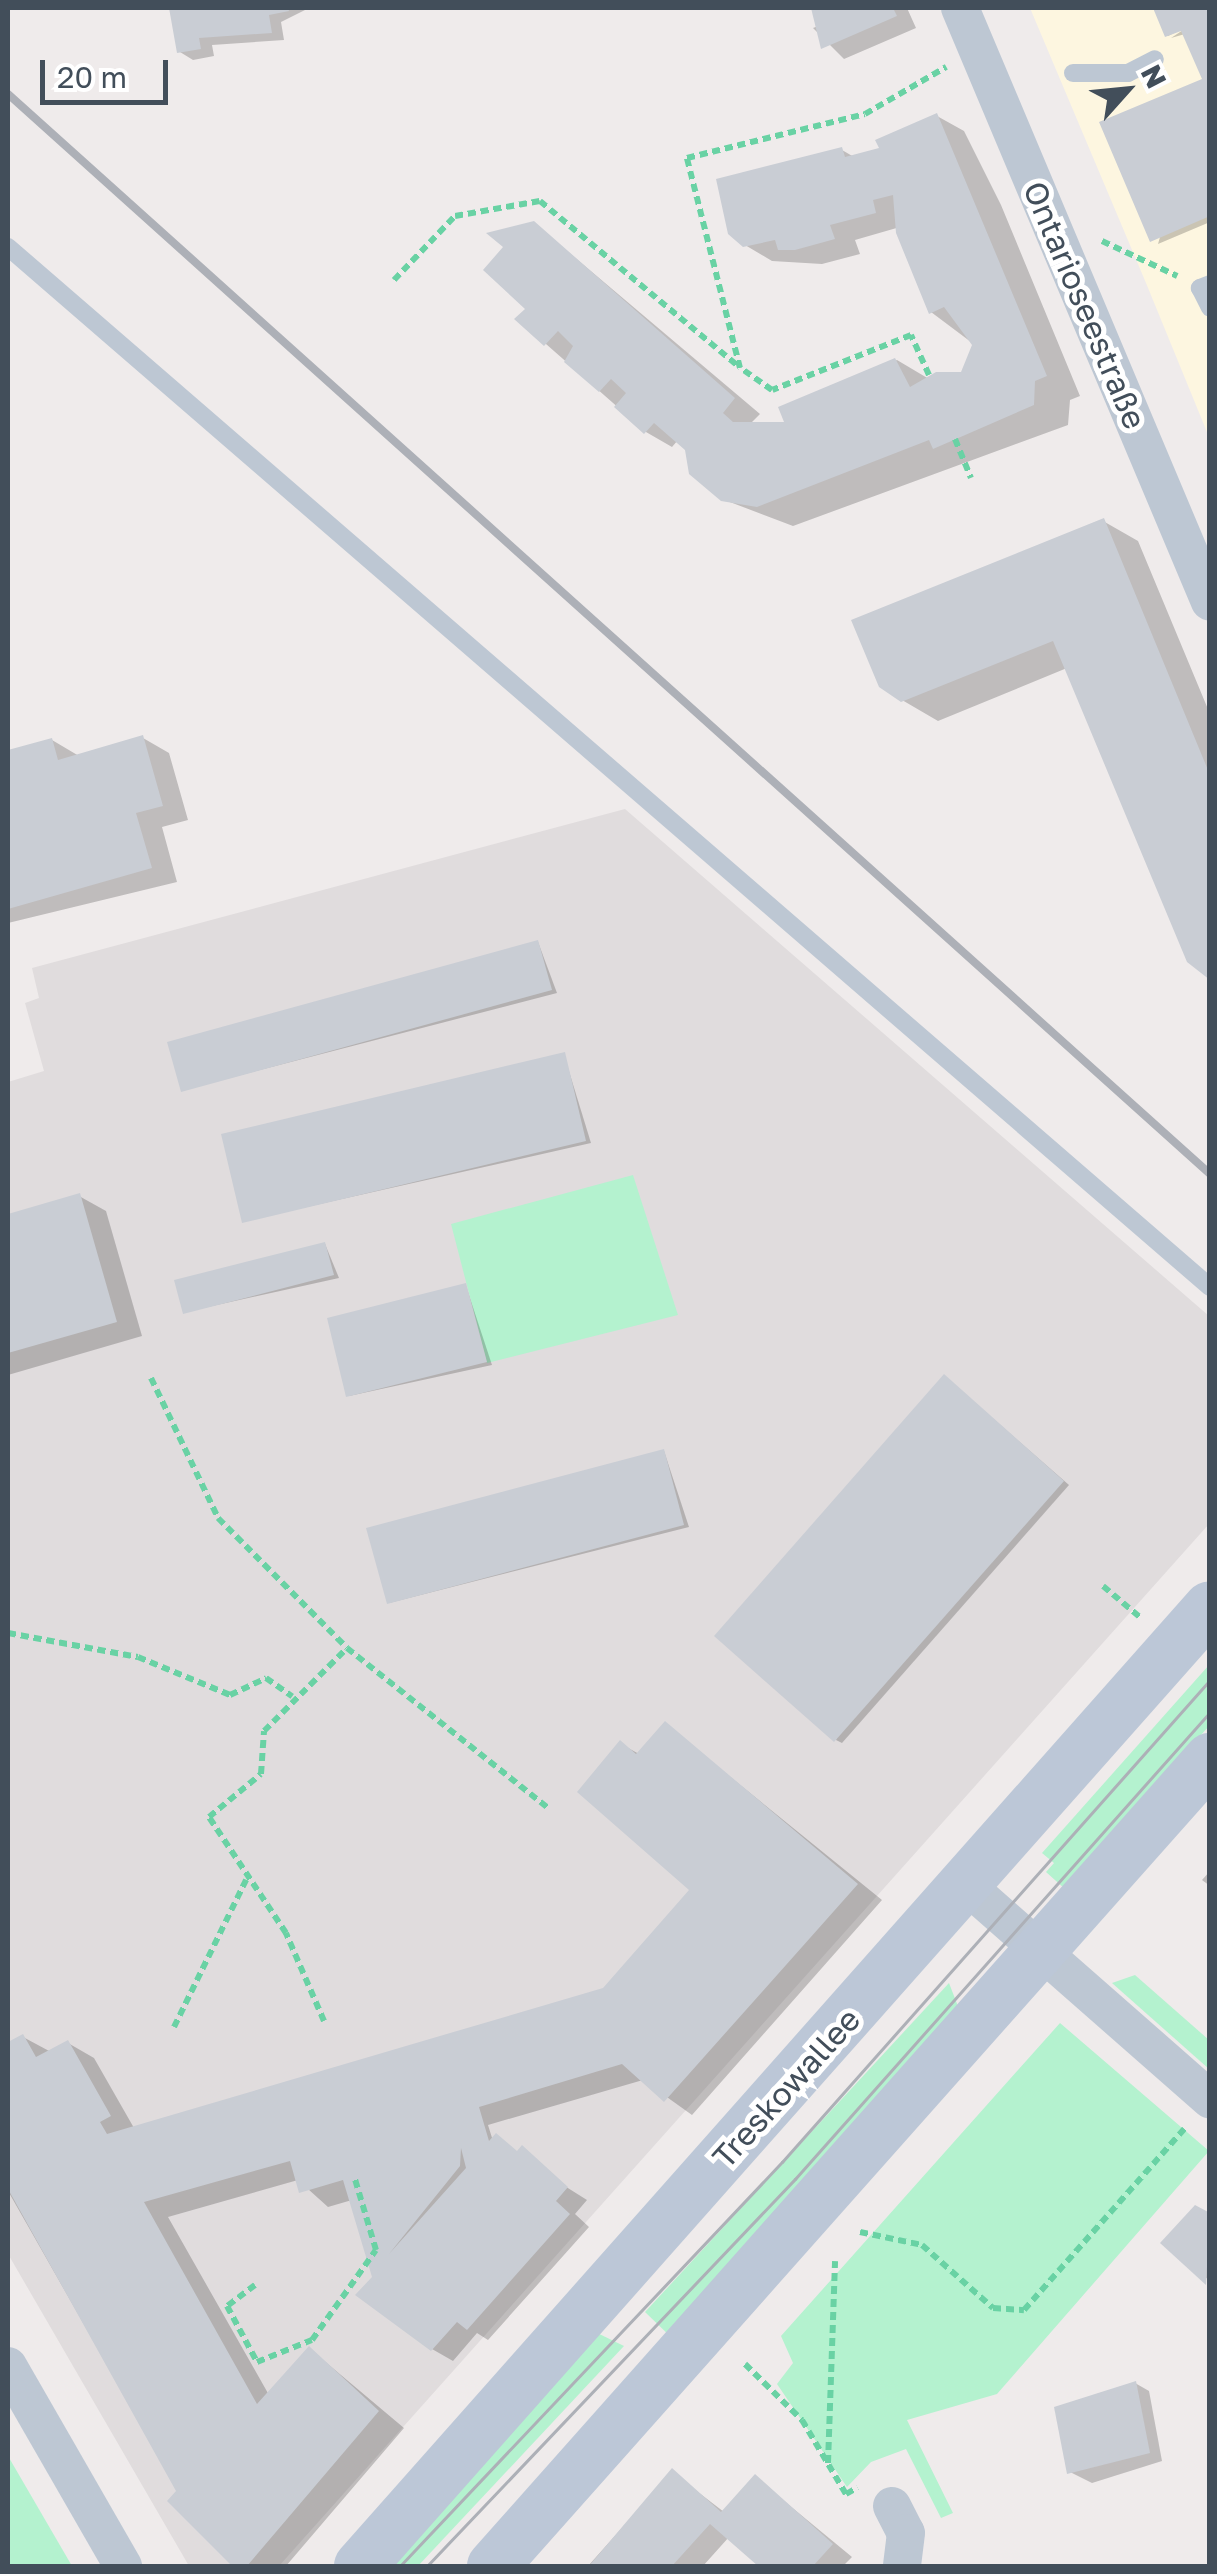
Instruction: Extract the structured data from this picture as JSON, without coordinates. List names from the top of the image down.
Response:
{
  "streets": {
    "main road": ["Treskowallee"],
    "street": ["Ontarioseestraße"]
  },
  "scale_bar": "20 m",
  "north": "top right"
}
